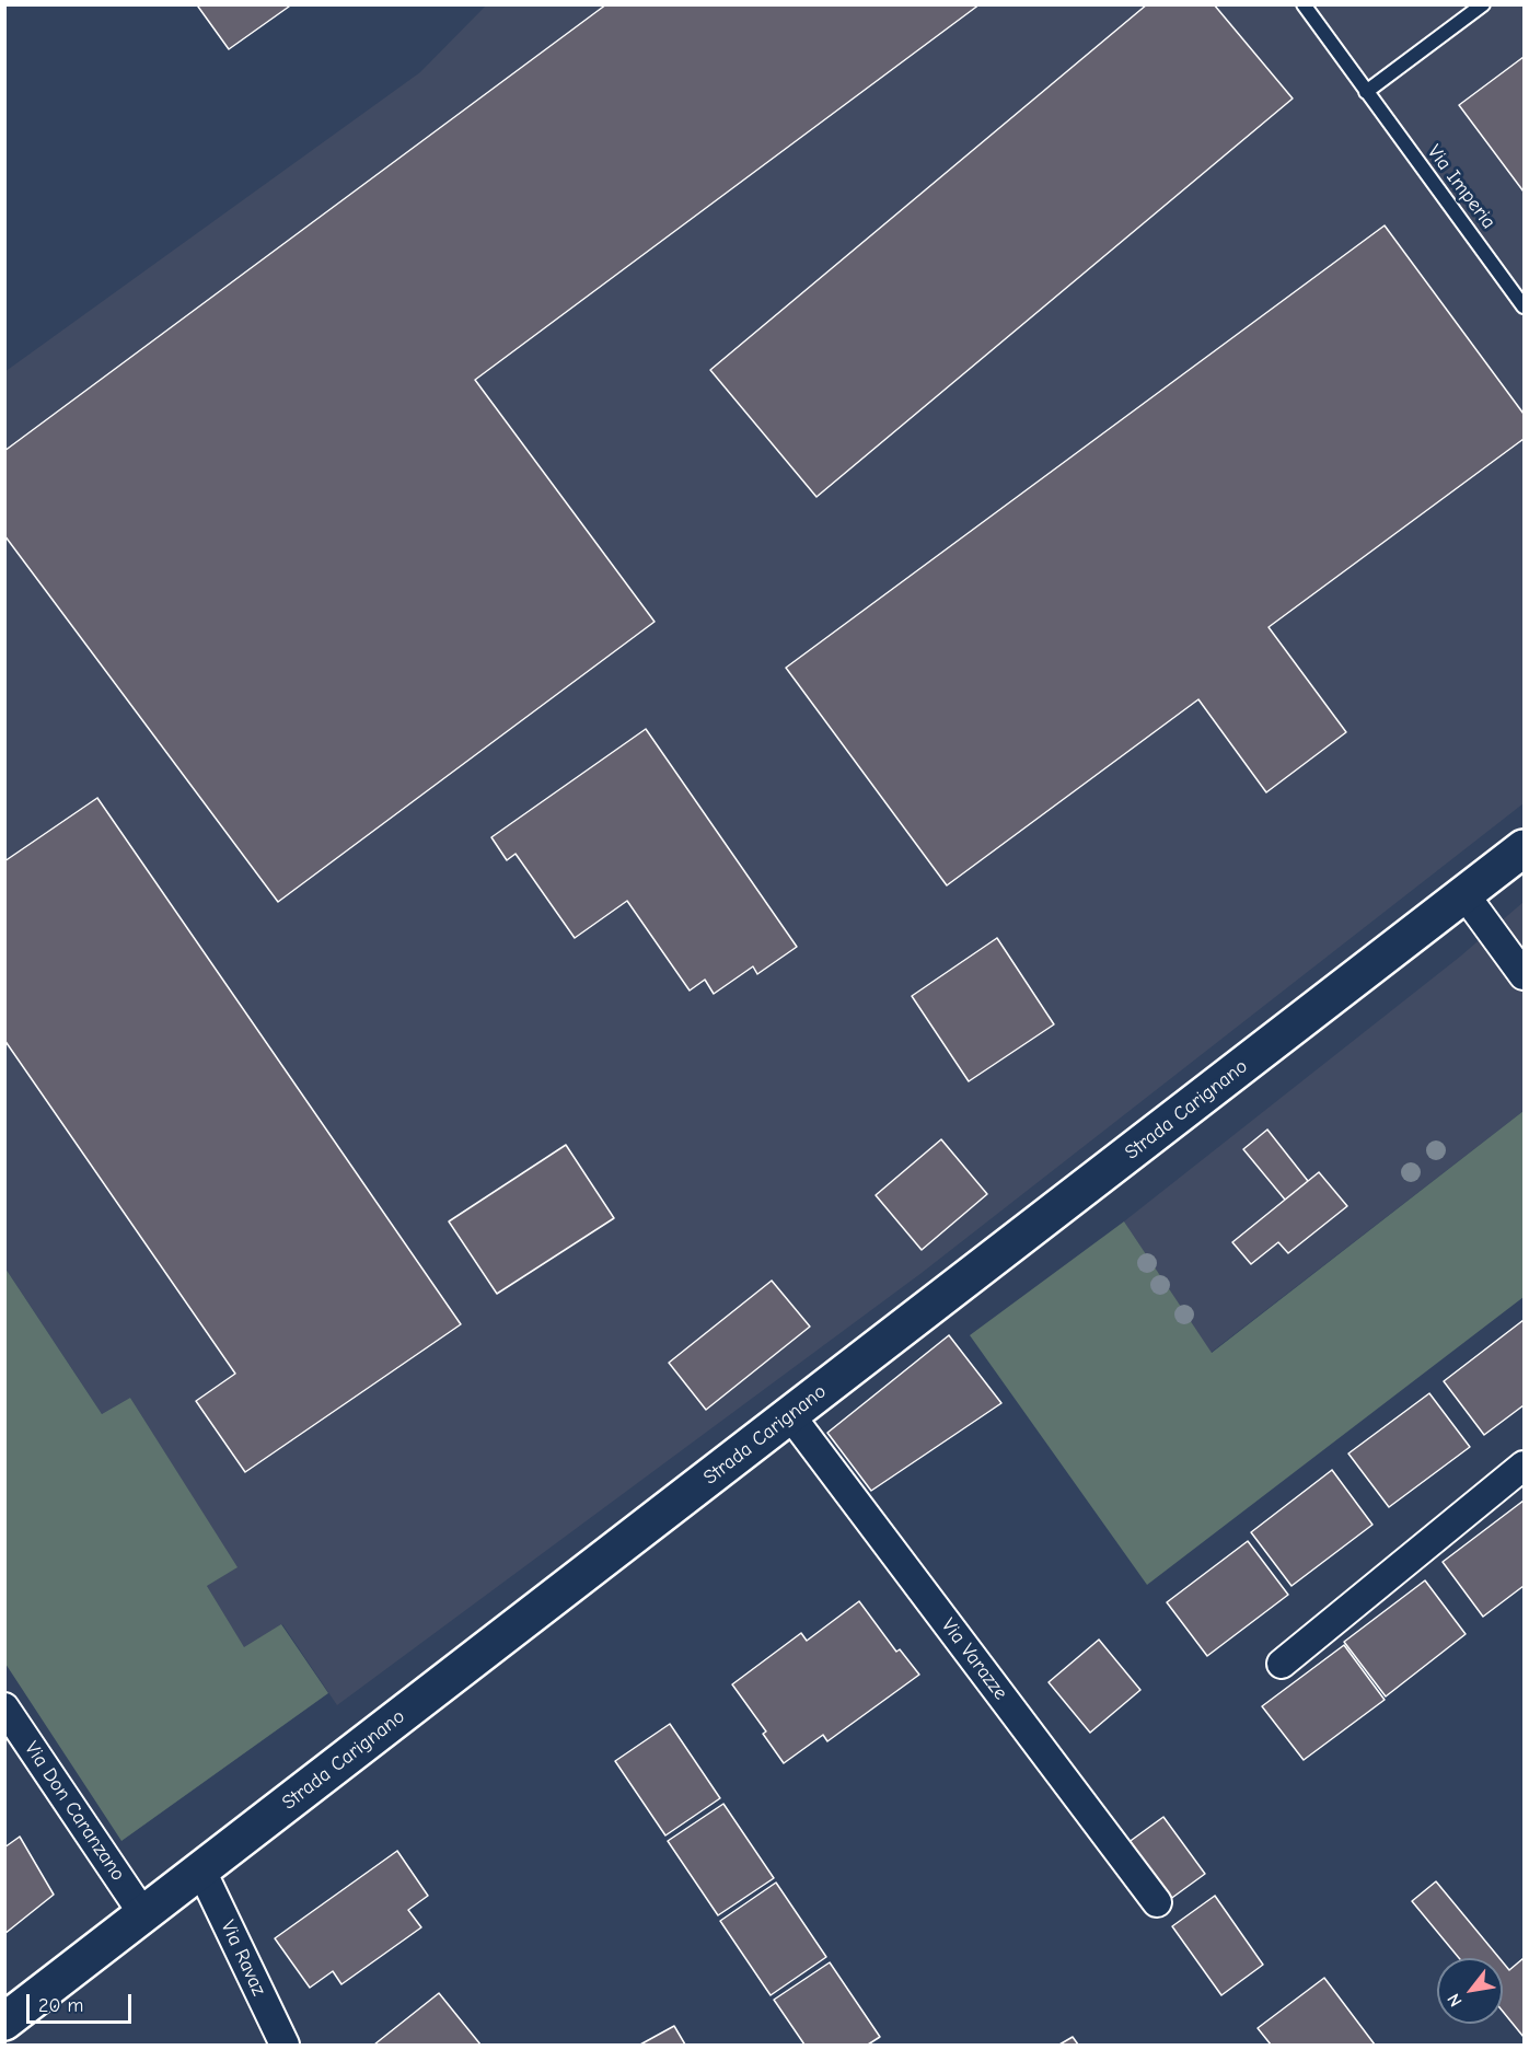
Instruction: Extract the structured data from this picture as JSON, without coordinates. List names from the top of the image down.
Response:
{
  "streets": {
    "street": [
      "Strada Carignano",
      "Via Varazze",
      "Via Don Caranzano",
      "Via Ravaz"
    ],
    "lane": ["Via Imperia"]
  },
  "crossings": [
    ["Strada Carignano", "Via Varazze"],
    ["Strada Carignano", "Via Don Caranzano"],
    ["Strada Carignano", "Via Ravaz"]
  ],
  "scale_bar": "20 m",
  "north": "bottom left"
}
